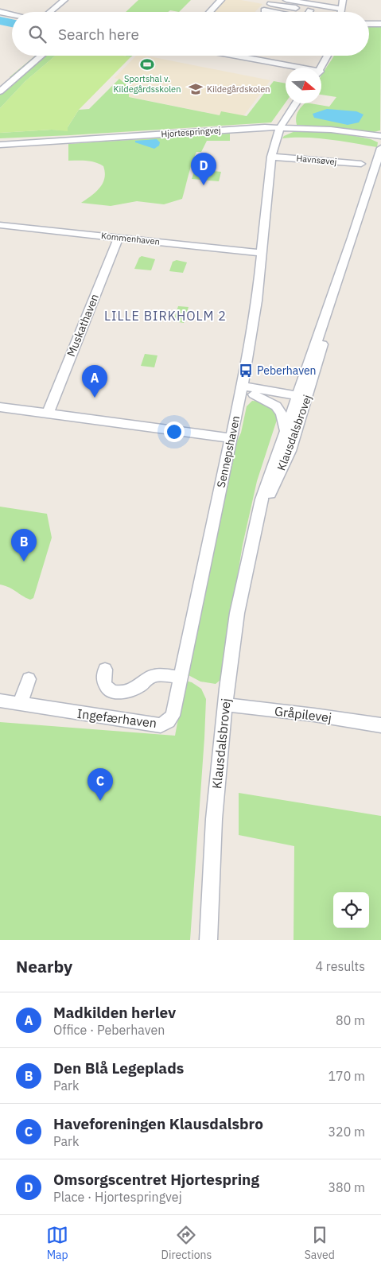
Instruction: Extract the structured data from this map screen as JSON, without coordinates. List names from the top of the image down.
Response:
{
  "streets": {
    "street": [
      "Hjortespringvej",
      "Havnsøvej",
      "Kommenhaven",
      "Muskathaven",
      "Klausdalsbrovej",
      "Sennepshaven",
      "Gråpilevej",
      "Ingefærhaven"
    ]
  },
  "crossings": [
    ["Hjortespringvej", "Sennepshaven"],
    ["Havnsøvej", "Sennepshaven"],
    ["Kommenhaven", "Muskathaven"],
    ["Kommenhaven", "Sennepshaven"],
    ["Klausdalsbrovej", "Gråpilevej"],
    ["Sennepshaven", "Ingefærhaven"]
  ],
  "districts": ["LILLE BIRKHOLM 2"],
  "places": {
    "sports": ["Sportshal v. Kildegårdsskolen"],
    "school or university": ["Kildegårdskolen"],
    "bus stop": ["Peberhaven"]
  },
  "north": "right",
  "page": {
    "search": "Search here",
    "pins": [
      "D",
      "A",
      "B",
      "C"
    ],
    "heading": ["Nearby", "4 results"],
    "list": [
      {
        "mark": "A",
        "name": "Madkilden herlev",
        "note": "Office · Peberhaven",
        "value": "80 m"
      },
      {
        "mark": "B",
        "name": "Den Blå Legeplads",
        "note": "Park",
        "value": "170 m"
      },
      {
        "mark": "C",
        "name": "Haveforeningen Klausdalsbro",
        "note": "Park",
        "value": "320 m"
      },
      {
        "mark": "D",
        "name": "Omsorgscentret Hjortespring",
        "note": "Place · Hjortespringvej",
        "value": "380 m"
      }
    ],
    "nav": ["Map", "Directions", "Saved"]
  }
}
